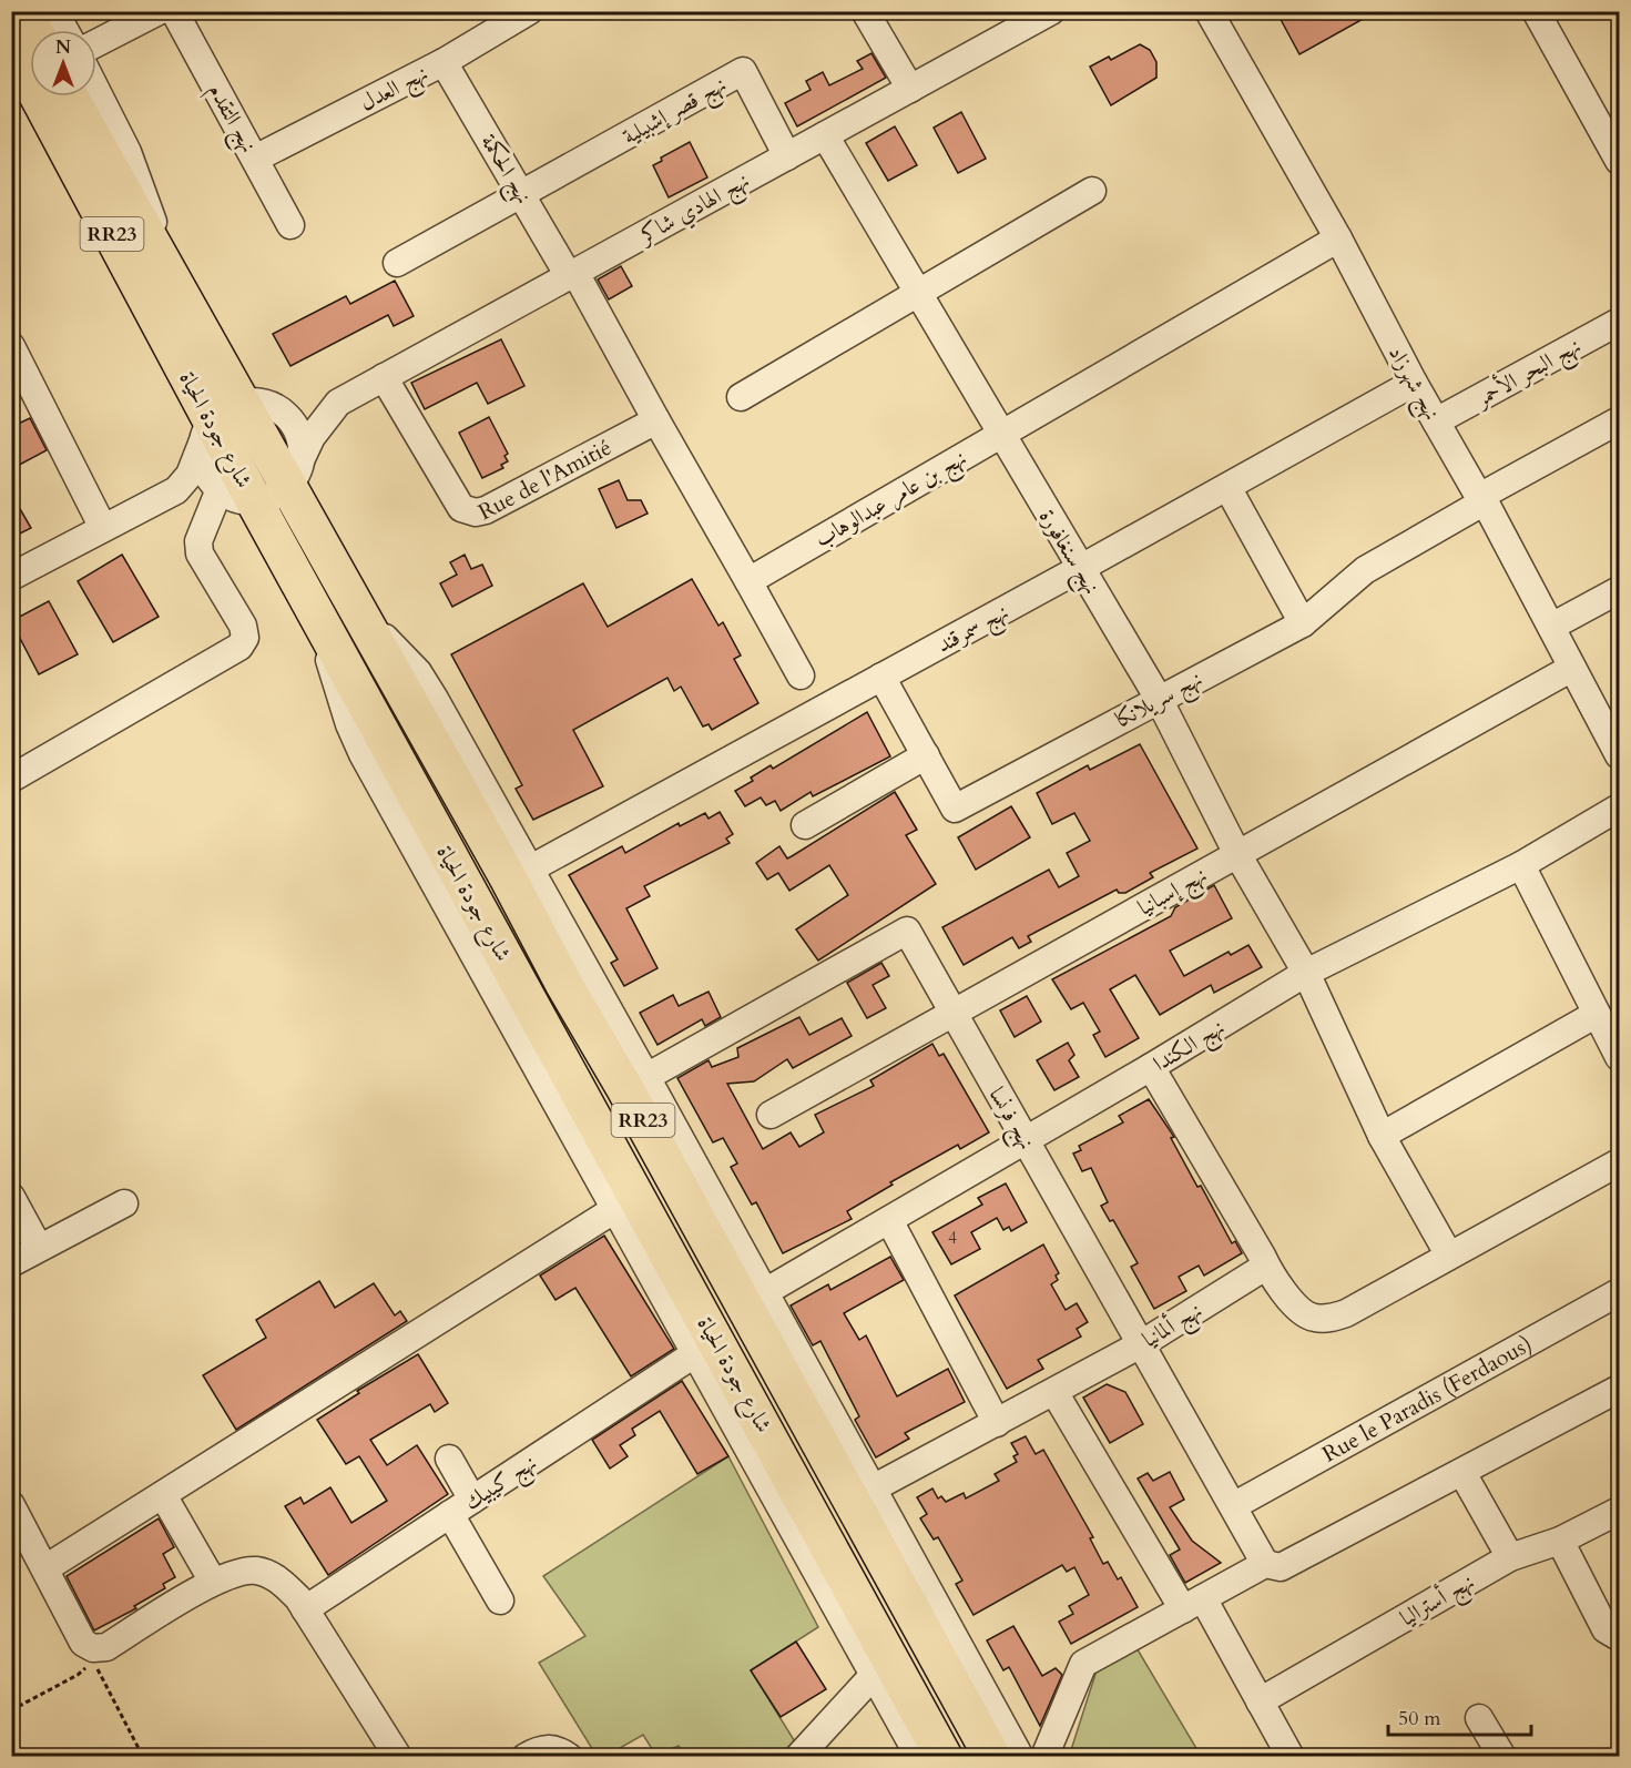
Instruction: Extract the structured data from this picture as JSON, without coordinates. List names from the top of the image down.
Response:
{
  "streets": {
    "highway": ["RR23", "شارع جودة الحياة"],
    "street": [
      "نهج العدل",
      "نهج قصر إشبيلية",
      "نهج التقدم",
      "نهج الحكمة",
      "نهج الهادي شاكر",
      "نهج البحر الأحمر",
      "نهج شهرزاد",
      "Rue de l'Amitié",
      "نهج بن عامر عبدالوهاب",
      "نهج سنغافورة",
      "نهج سمرقند",
      "نهج سريلانكا",
      "نهج إسبانيا",
      "نهج الكندا",
      "نهج فرنسا",
      "نهج ألمانيا",
      "Rue le Paradis (Ferdaous)",
      "نهج كيبيك",
      "نهج أستراليا"
    ]
  },
  "crossings": [
    ["نهج العدل", "نهج التقدم"],
    ["نهج العدل", "نهج الحكمة"],
    ["نهج قصر إشبيلية", "نهج الحكمة"],
    ["نهج قصر إشبيلية", "نهج الهادي شاكر"],
    ["نهج الحكمة", "نهج الهادي شاكر"],
    ["نهج الهادي شاكر", "Rue de l'Amitié"],
    ["نهج الهادي شاكر", "نهج سنغافورة"],
    ["نهج البحر الأحمر", "نهج شهرزاد"],
    ["نهج شهرزاد", "نهج بن عامر عبدالوهاب"],
    ["نهج شهرزاد", "نهج سمرقند"],
    ["نهج شهرزاد", "نهج سريلانكا"],
    ["نهج شهرزاد", "نهج إسبانيا"],
    ["نهج بن عامر عبدالوهاب", "نهج سنغافورة"],
    ["نهج سنغافورة", "نهج سمرقند"],
    ["نهج سنغافورة", "نهج سريلانكا"],
    ["نهج سنغافورة", "نهج إسبانيا"],
    ["نهج سنغافورة", "نهج الكندا"],
    ["نهج سمرقند", "نهج سريلانكا"],
    ["نهج إسبانيا", "نهج فرنسا"],
    ["نهج الكندا", "نهج فرنسا"],
    ["نهج فرنسا", "نهج ألمانيا"],
    ["نهج فرنسا", "Rue le Paradis (Ferdaous)"]
  ],
  "house_numbers": ["4"],
  "scale_bar": "50 m",
  "north": "top"
}
